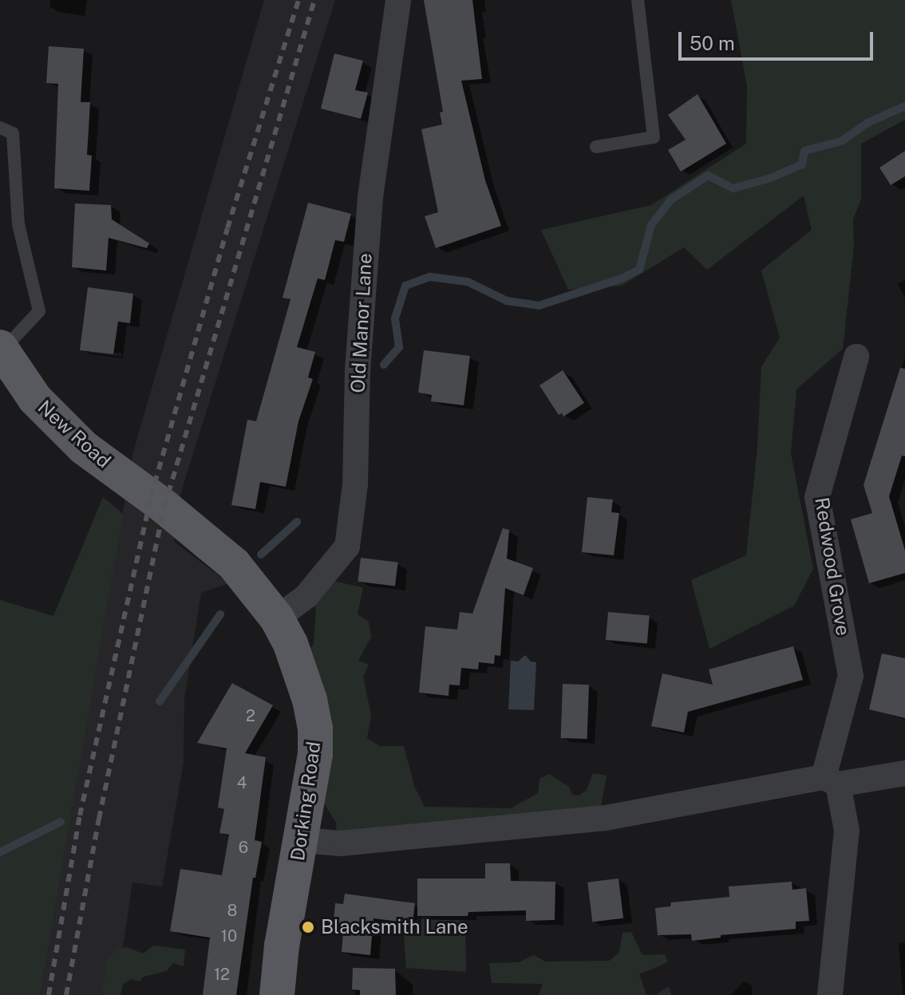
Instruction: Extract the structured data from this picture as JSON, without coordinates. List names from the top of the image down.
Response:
{
  "streets": {
    "main road": ["New Road", "Dorking Road"],
    "street": ["Old Manor Lane", "Redwood Grove"]
  },
  "crossings": [
    ["Old Manor Lane", "Dorking Road"],
    ["New Road", "Dorking Road"]
  ],
  "places": ["Blacksmith Lane"],
  "house_numbers": [
    "2",
    "4",
    "6",
    "8",
    "10",
    "12"
  ],
  "scale_bar": "50 m"
}
